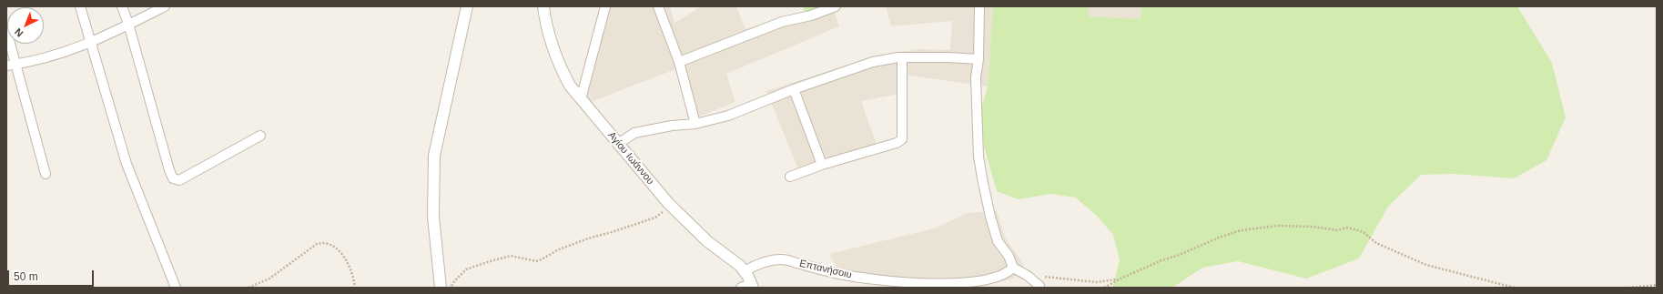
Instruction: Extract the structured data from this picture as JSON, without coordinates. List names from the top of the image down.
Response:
{
  "streets": {
    "street": ["Αγίου Ιωάννου", "Επτανήσοιυ"]
  },
  "crossings": [
    ["Αγίου Ιωάννου", "Επτανήσοιυ"]
  ],
  "scale_bar": "50 m",
  "north": "bottom left"
}
